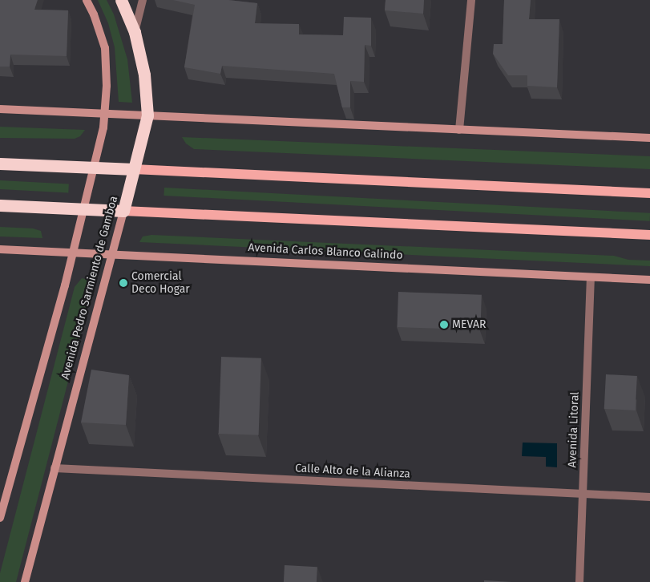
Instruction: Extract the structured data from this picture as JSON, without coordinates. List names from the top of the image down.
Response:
{
  "streets": {
    "highway": ["Avenida Pedro Sarmiento de Gamboa"],
    "street": ["Avenida Carlos Blanco Galindo", "Avenida Litoral", "Calle Alto de la Alianza"]
  },
  "crossings": [
    ["Avenida Carlos Blanco Galindo", "Avenida Pedro Sarmiento de Gamboa"],
    ["Avenida Carlos Blanco Galindo", "Avenida Litoral"],
    ["Avenida Pedro Sarmiento de Gamboa", "Calle Alto de la Alianza"],
    ["Avenida Litoral", "Calle Alto de la Alianza"]
  ],
  "places": ["Comercial Deco Hogar", "MEVAR"]
}
